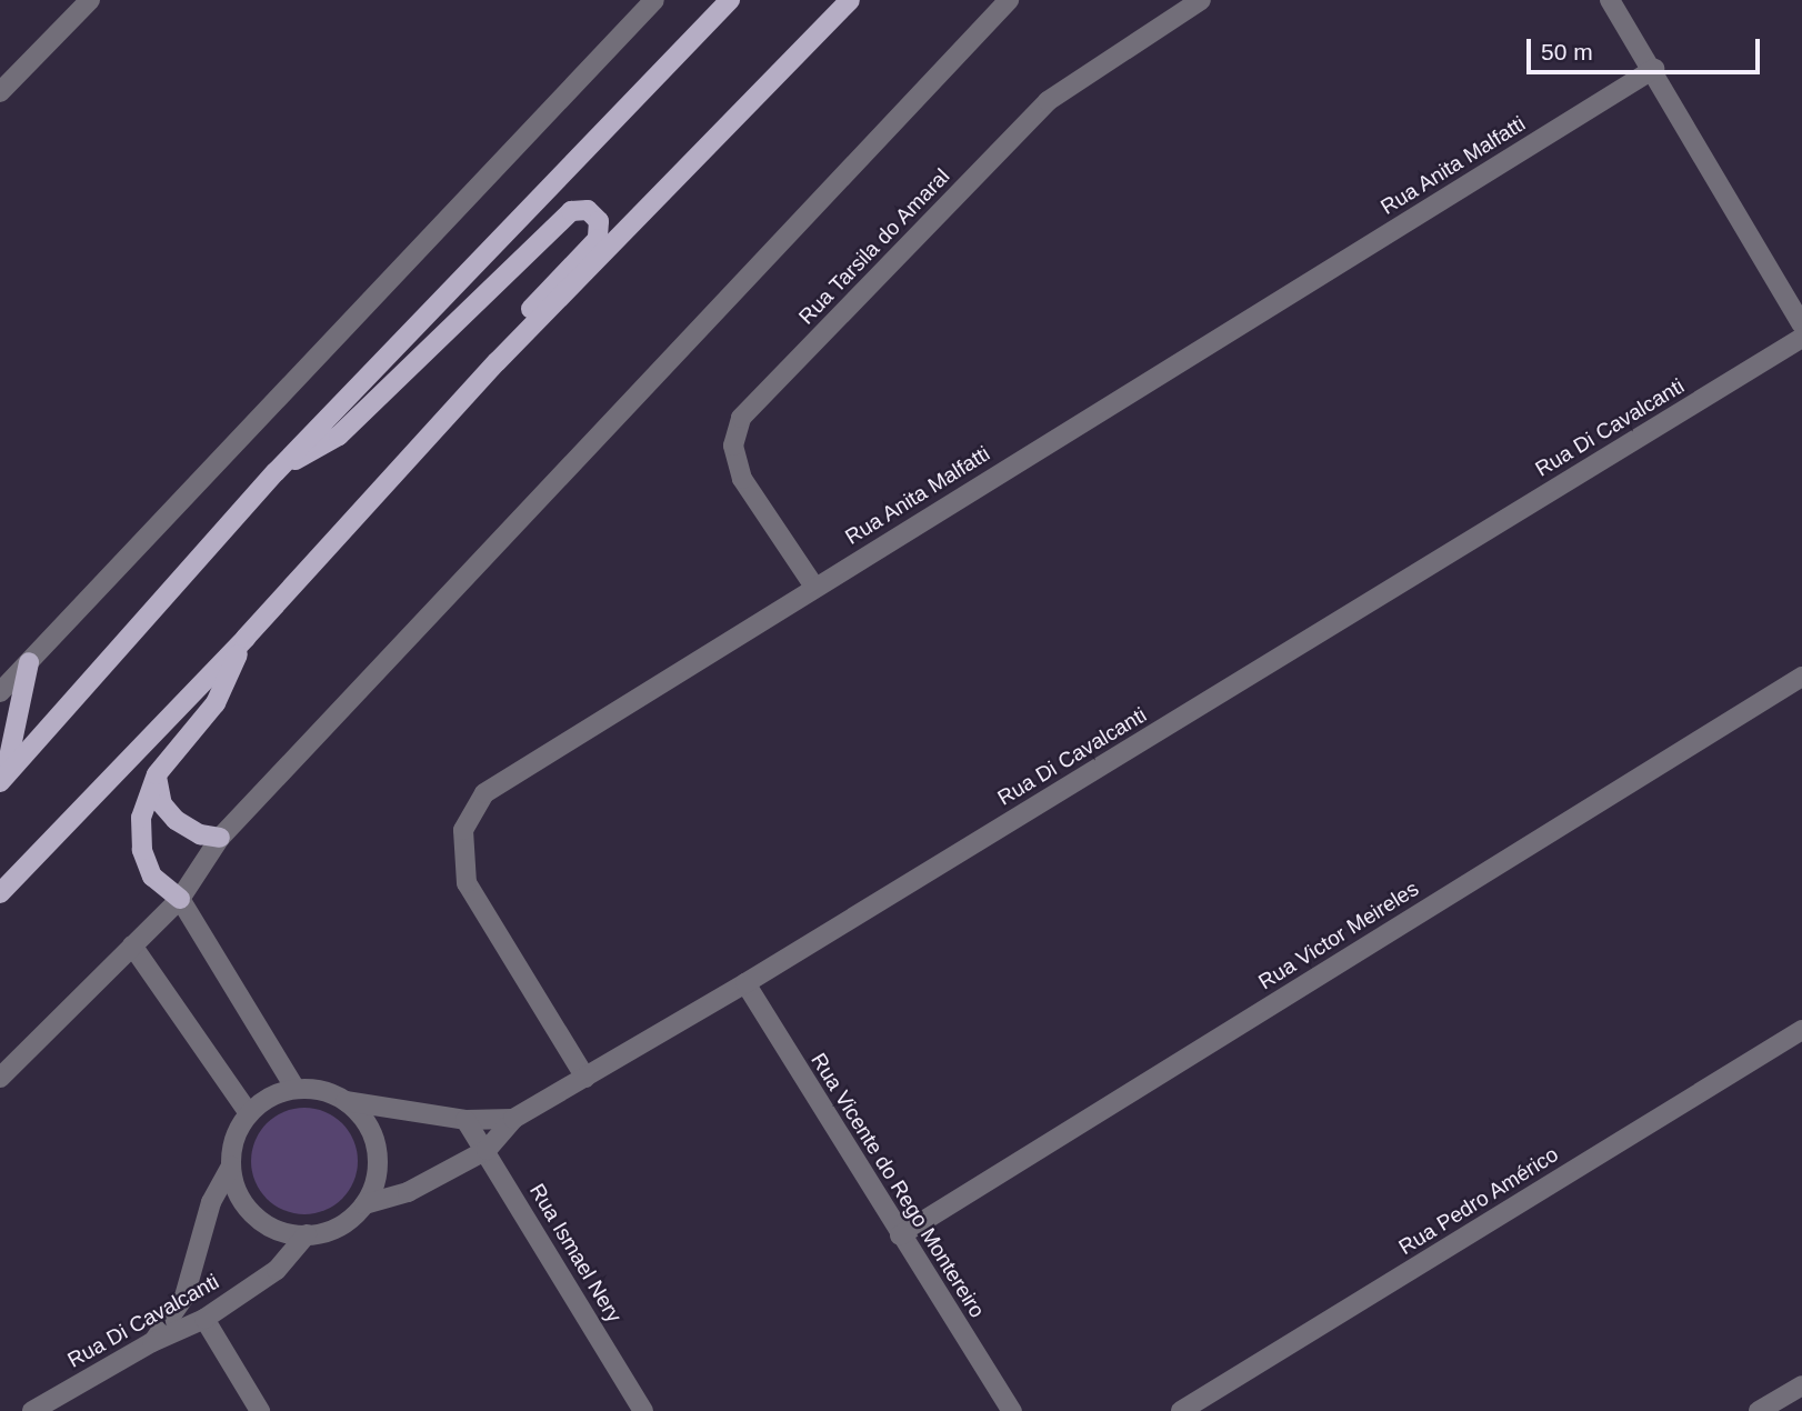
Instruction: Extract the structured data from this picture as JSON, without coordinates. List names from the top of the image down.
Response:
{
  "streets": {
    "street": [
      "Rua Anita Malfatti",
      "Rua Tarsila do Amaral",
      "Rua Di Cavalcanti",
      "Rua Victor Meireles",
      "Rua Vicente do Rego Montereiro",
      "Rua Pedro Américo",
      "Rua Ismael Nery"
    ]
  },
  "crossings": [
    ["Rua Anita Malfatti", "Rua Tarsila do Amaral"],
    ["Rua Anita Malfatti", "Rua Di Cavalcanti"],
    ["Rua Di Cavalcanti", "Rua Vicente do Rego Montereiro"],
    ["Rua Di Cavalcanti", "Rua Ismael Nery"],
    ["Rua Victor Meireles", "Rua Vicente do Rego Montereiro"]
  ],
  "scale_bar": "50 m"
}
